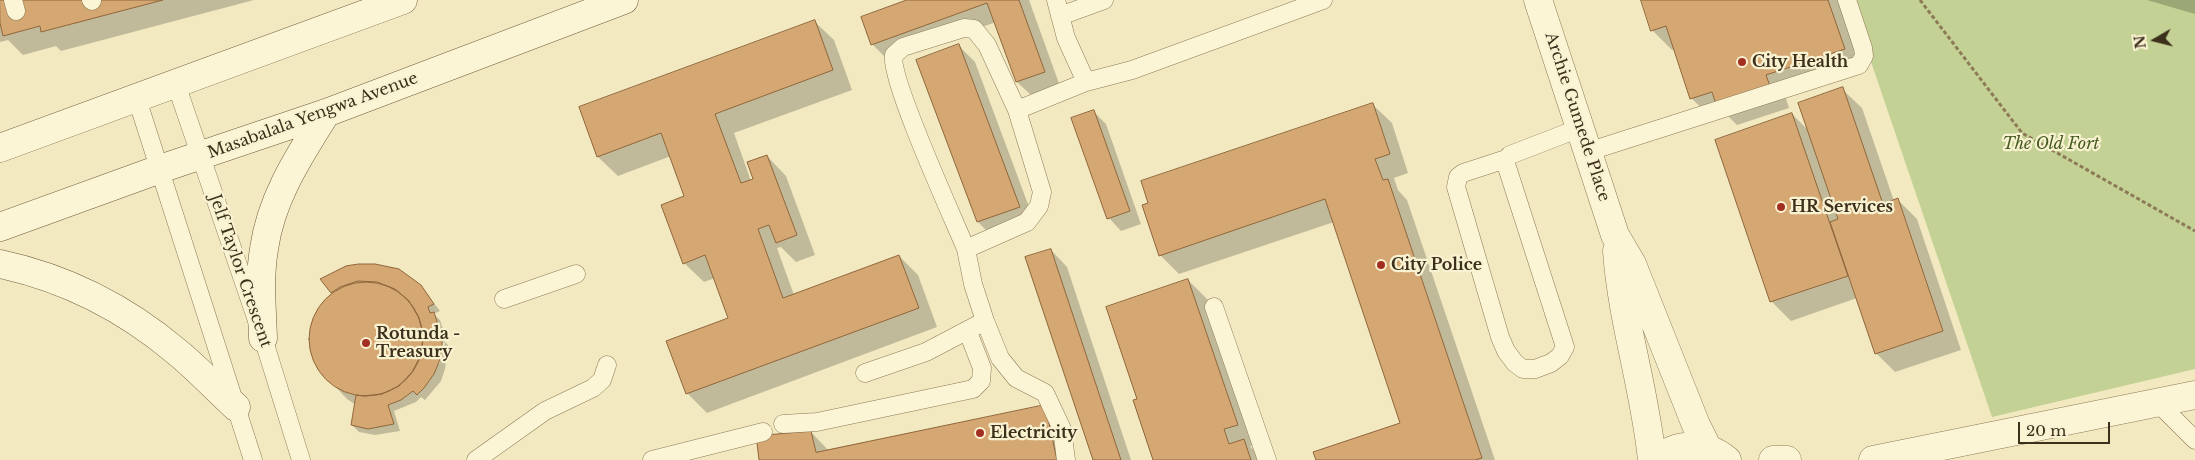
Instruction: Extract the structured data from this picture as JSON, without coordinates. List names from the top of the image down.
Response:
{
  "streets": {
    "main road": ["Masabalala Yengwa Avenue", "Archie Gumede Place"],
    "lane": ["Jelf Taylor Crescent"]
  },
  "crossings": [
    ["Masabalala Yengwa Avenue", "Jelf Taylor Crescent"]
  ],
  "parks": ["The Old Fort"],
  "places": [
    "City Health",
    "HR Services",
    "City Police",
    "Rotunda - Treasury",
    "Electricity"
  ],
  "scale_bar": "20 m",
  "north": "left"
}
